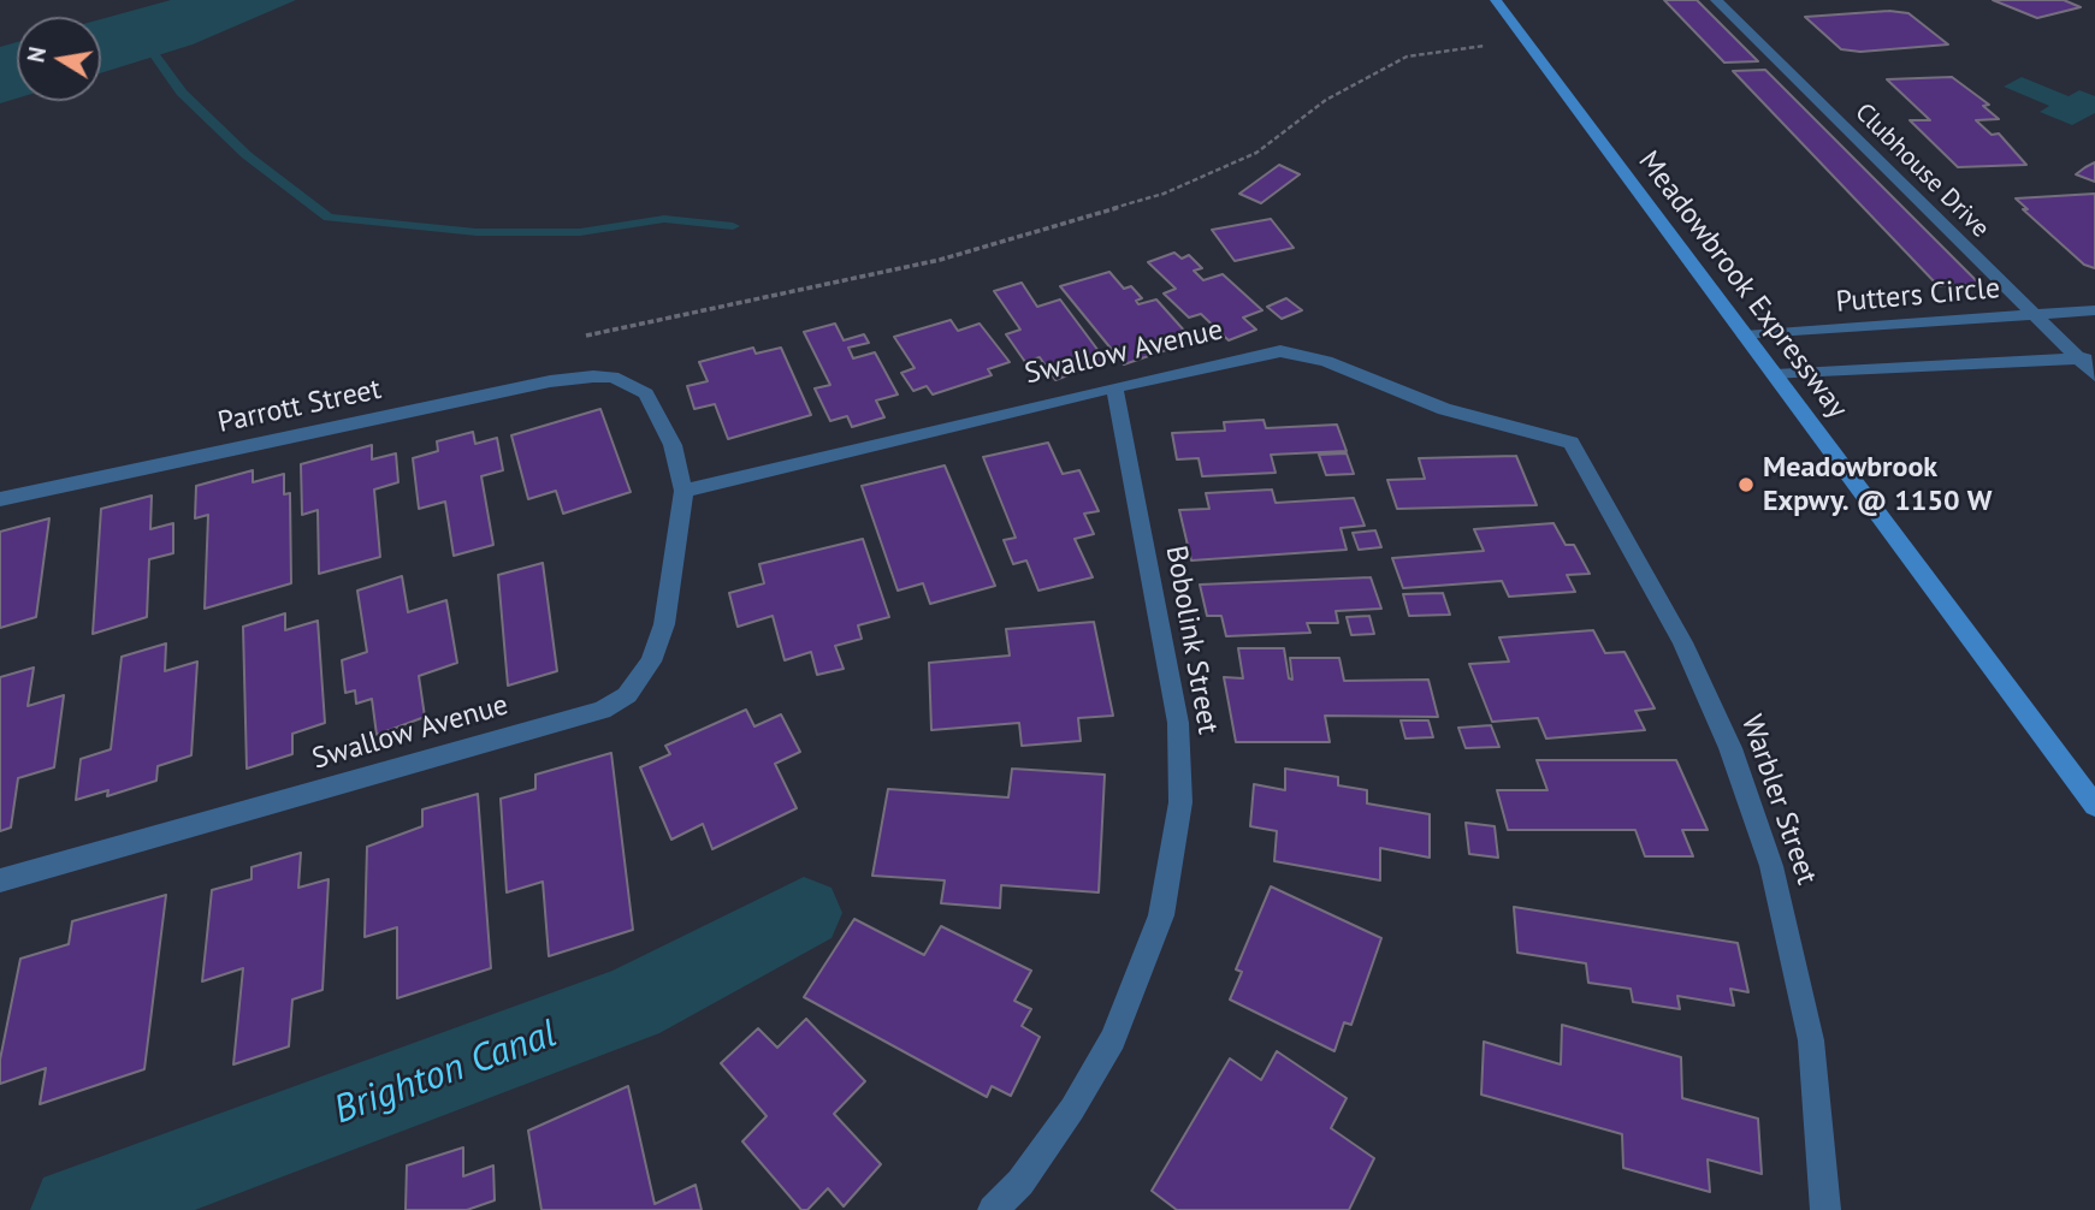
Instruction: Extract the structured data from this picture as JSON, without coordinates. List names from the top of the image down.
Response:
{
  "streets": {
    "main road": ["Meadowbrook Expressway"],
    "street": [
      "Clubhouse Drive",
      "Putters Circle",
      "Swallow Avenue",
      "Parrott Street",
      "Bobolink Street",
      "Warbler Street"
    ]
  },
  "crossings": [
    ["Clubhouse Drive", "Putters Circle"],
    ["Meadowbrook Expressway", "Putters Circle"],
    ["Swallow Avenue", "Parrott Street"],
    ["Swallow Avenue", "Bobolink Street"],
    ["Swallow Avenue", "Warbler Street"]
  ],
  "water": ["Brighton Canal"],
  "places": ["Meadowbrook Expwy. @ 1150 W"],
  "north": "left"
}
